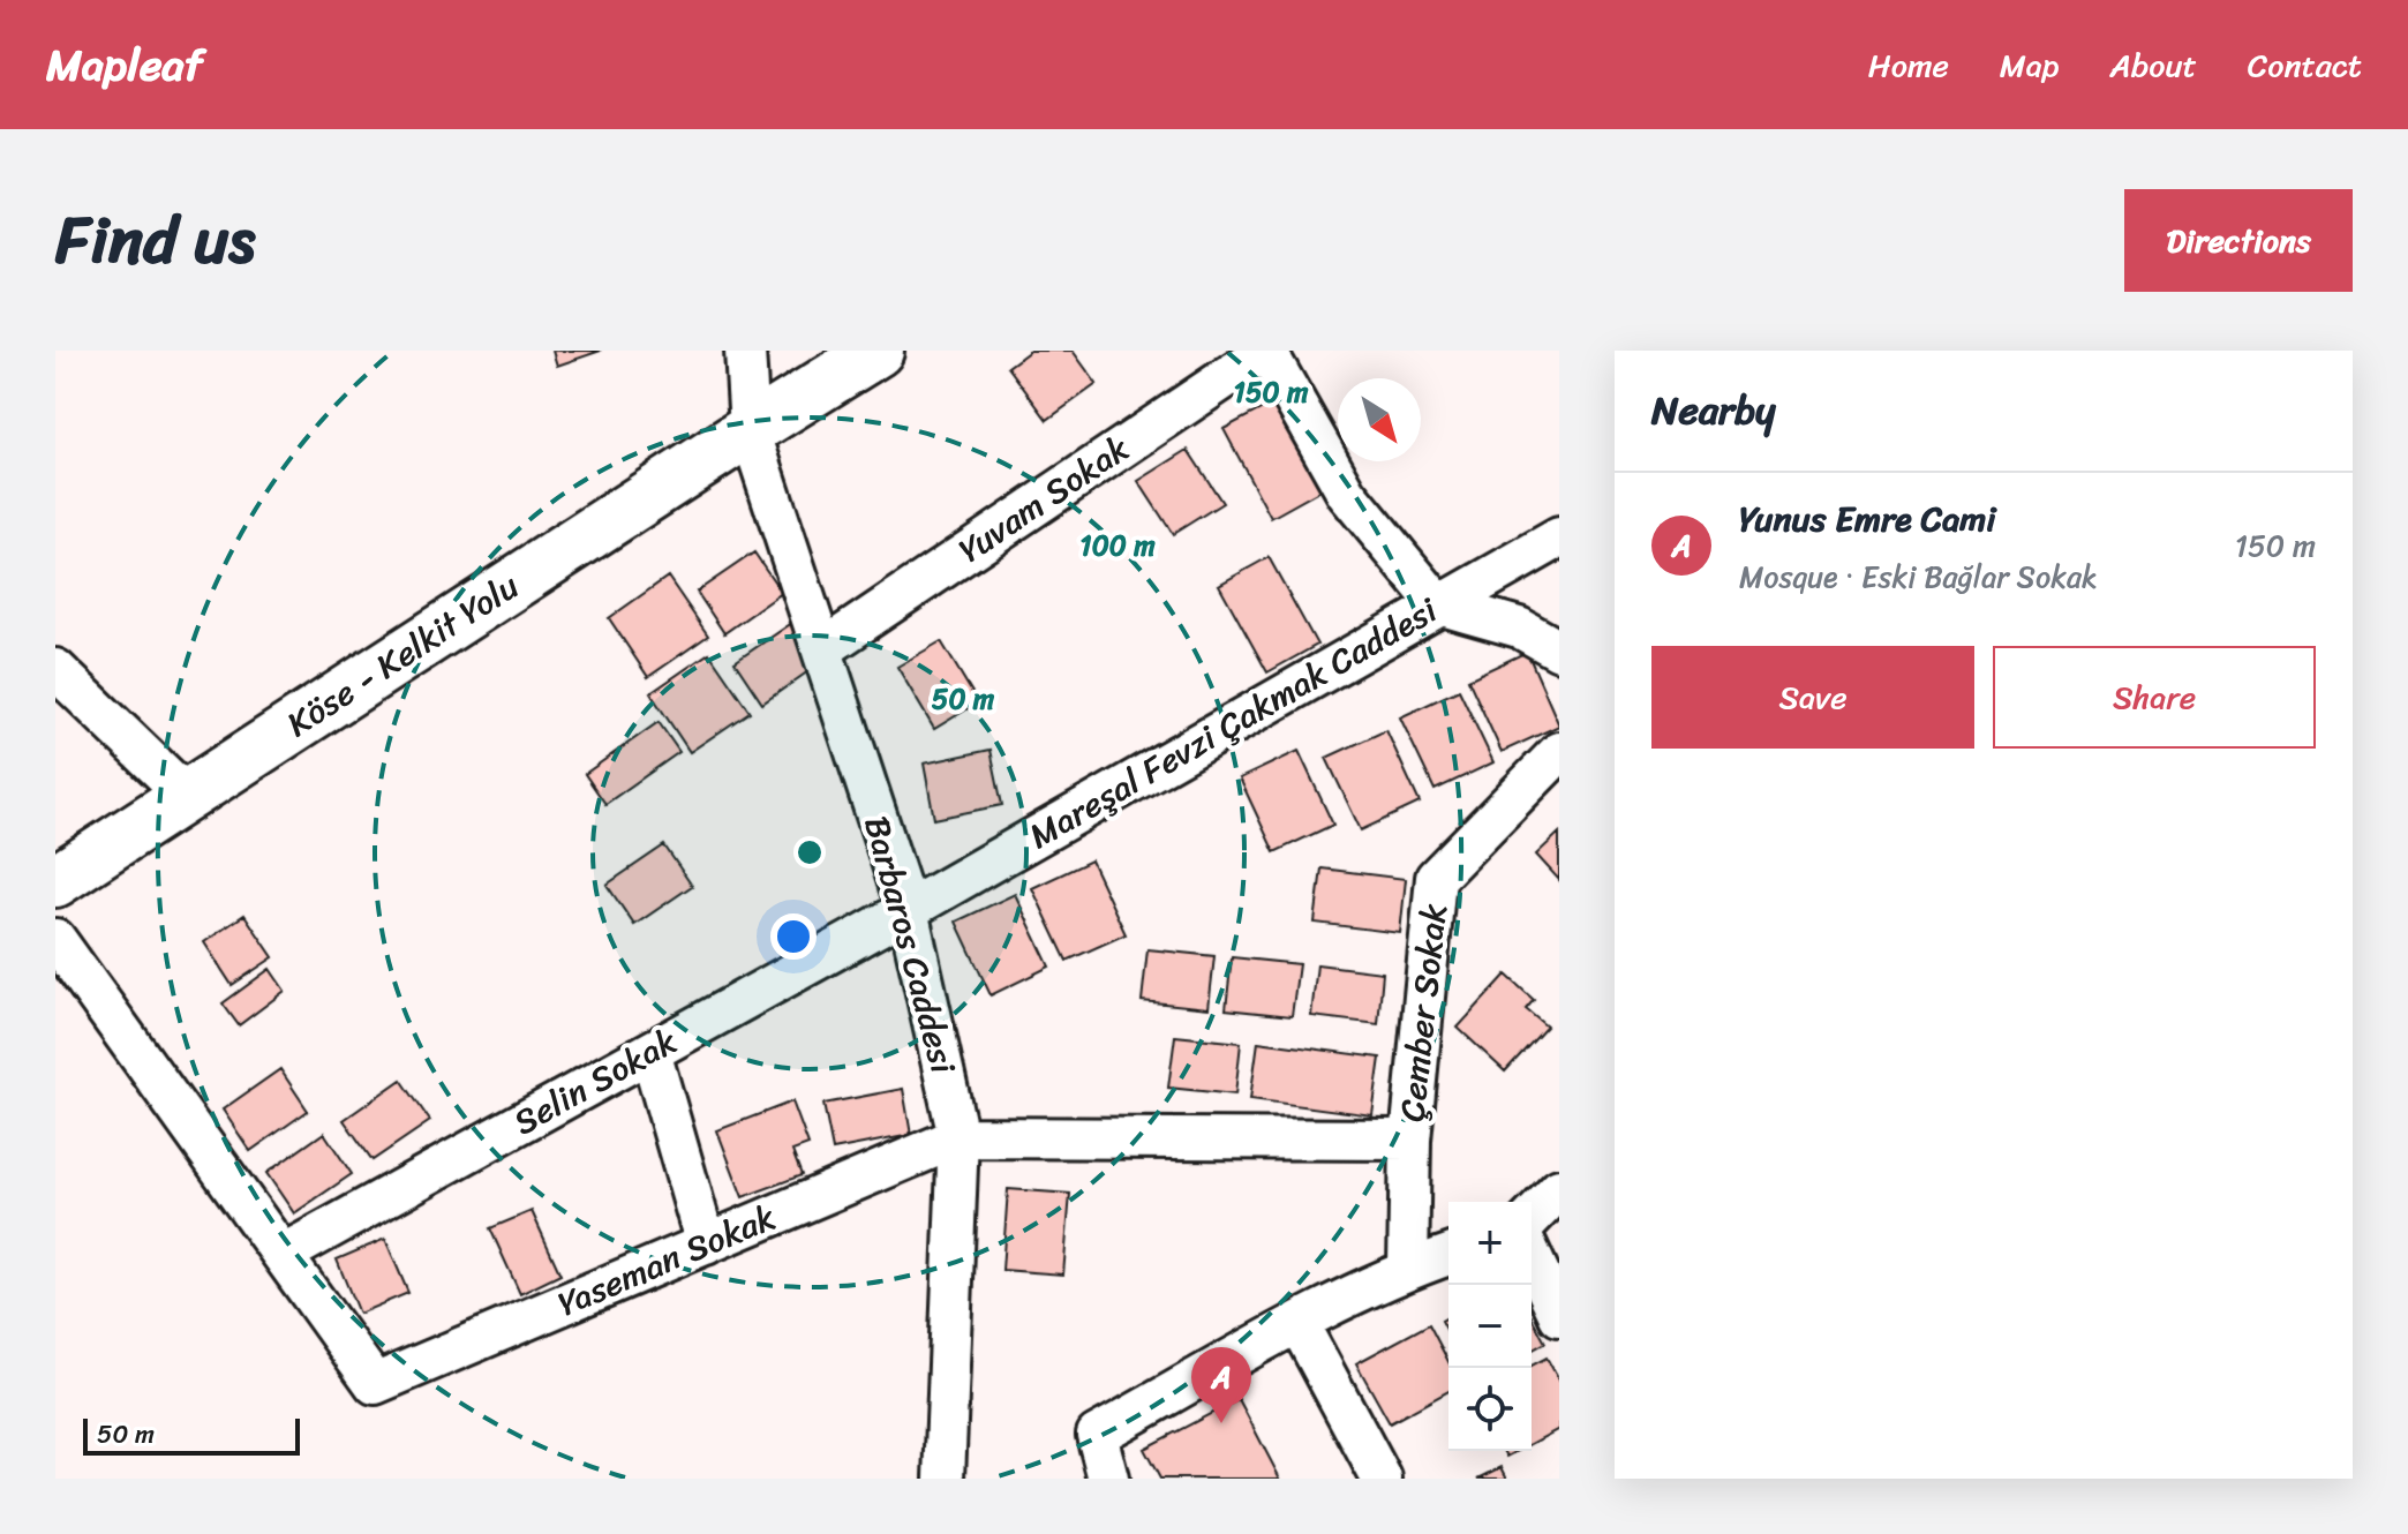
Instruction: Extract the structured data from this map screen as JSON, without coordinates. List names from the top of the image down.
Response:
{
  "streets": {
    "main road": ["Köse - Kelkit Yolu"],
    "street": [
      "Yuvam Sokak",
      "Mareşal Fevzi Çakmak Caddesi",
      "Barbaros Caddesi",
      "Çember Sokak",
      "Selin Sokak",
      "Yaseman Sokak"
    ]
  },
  "crossings": [
    ["Yuvam Sokak", "Barbaros Caddesi"],
    ["Köse - Kelkit Yolu", "Barbaros Caddesi"],
    ["Mareşal Fevzi Çakmak Caddesi", "Barbaros Caddesi"],
    ["Mareşal Fevzi Çakmak Caddesi", "Selin Sokak"],
    ["Barbaros Caddesi", "Selin Sokak"],
    ["Barbaros Caddesi", "Yaseman Sokak"],
    ["Selin Sokak", "Yaseman Sokak"]
  ],
  "scale_bar": "50 m",
  "north": "bottom right",
  "page": {
    "header": "Mapleaf",
    "nav": [
      "Home",
      "Map",
      "About",
      "Contact"
    ],
    "title": "Find us",
    "buttons": [
      "Directions",
      ["Save", "Share"]
    ],
    "heading": "Nearby",
    "list": [
      {
        "mark": "A",
        "name": "Yunus Emre Cami",
        "note": "Mosque · Eski Bağlar Sokak",
        "value": "150 m"
      }
    ],
    "map_buttons": ["+", "−"],
    "pins": "A",
    "scale": "50 m"
  },
  "rings": ["150 m", "100 m", "50 m"]
}
